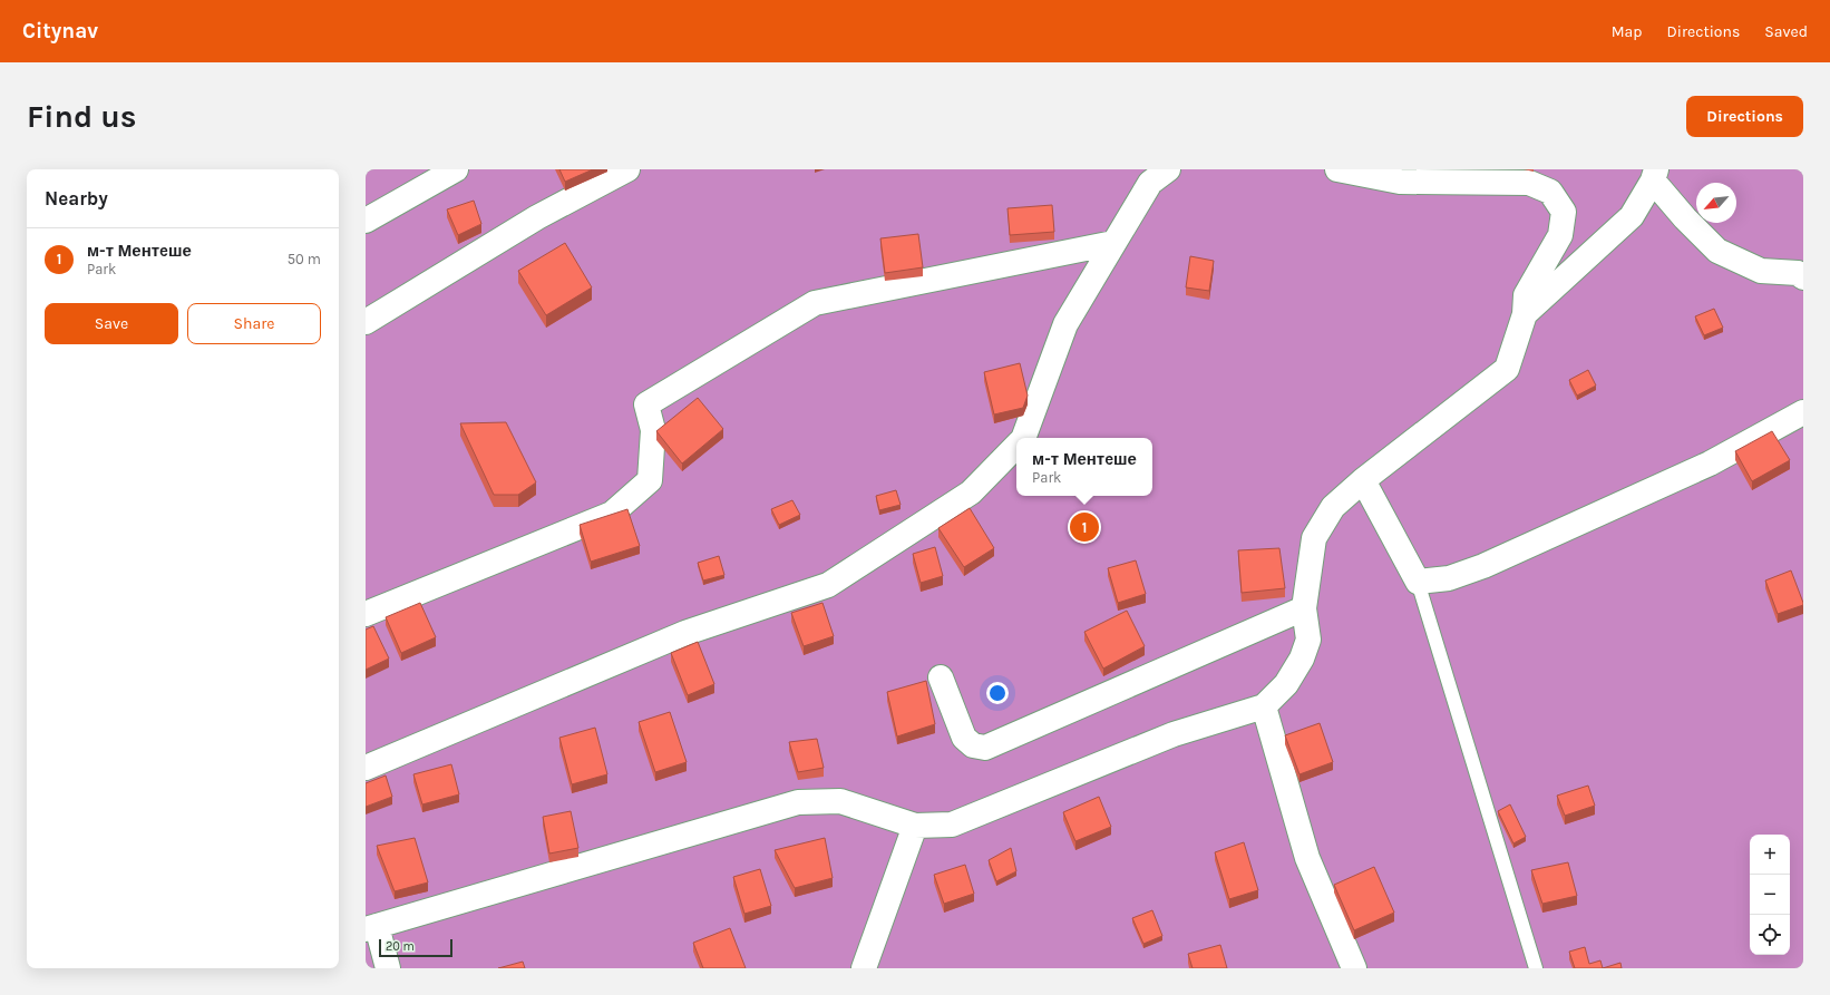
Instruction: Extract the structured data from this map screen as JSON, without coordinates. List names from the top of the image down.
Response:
{
  "scale_bar": "20 m",
  "north": "bottom left",
  "page": {
    "header": "Citynav",
    "nav": ["Map", "Directions", "Saved"],
    "buttons": [
      "Directions",
      ["Save", "Share"]
    ],
    "title": "Find us",
    "heading": "Nearby",
    "list": [
      {
        "mark": "1",
        "name": "м-т Ментeше",
        "note": "Park",
        "value": "50 m"
      }
    ],
    "popup": ["м-т Ментeше", "Park"],
    "pins": "1",
    "map_buttons": ["+", "−"],
    "scale": "20 m"
  }
}
